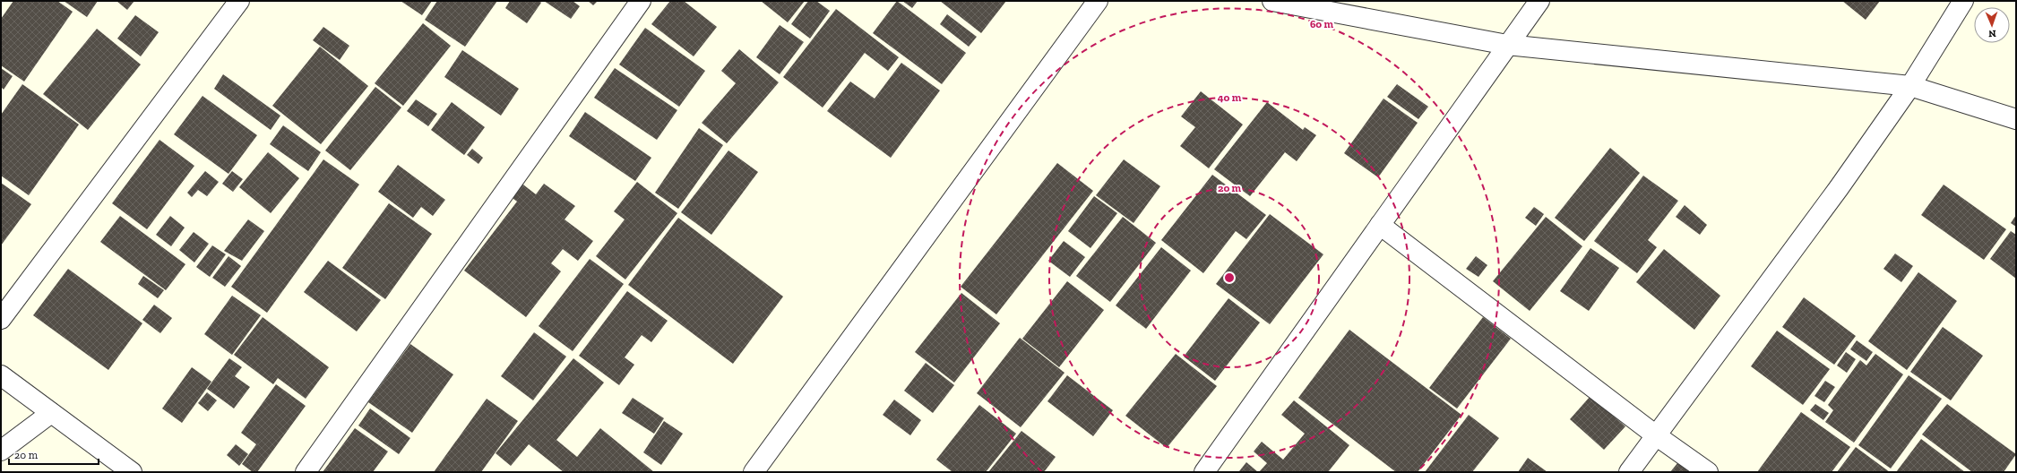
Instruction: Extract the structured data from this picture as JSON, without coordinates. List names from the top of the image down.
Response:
{
  "scale_bar": "20 m",
  "north": "bottom",
  "rings": ["60 m", "40 m", "20 m"]
}
